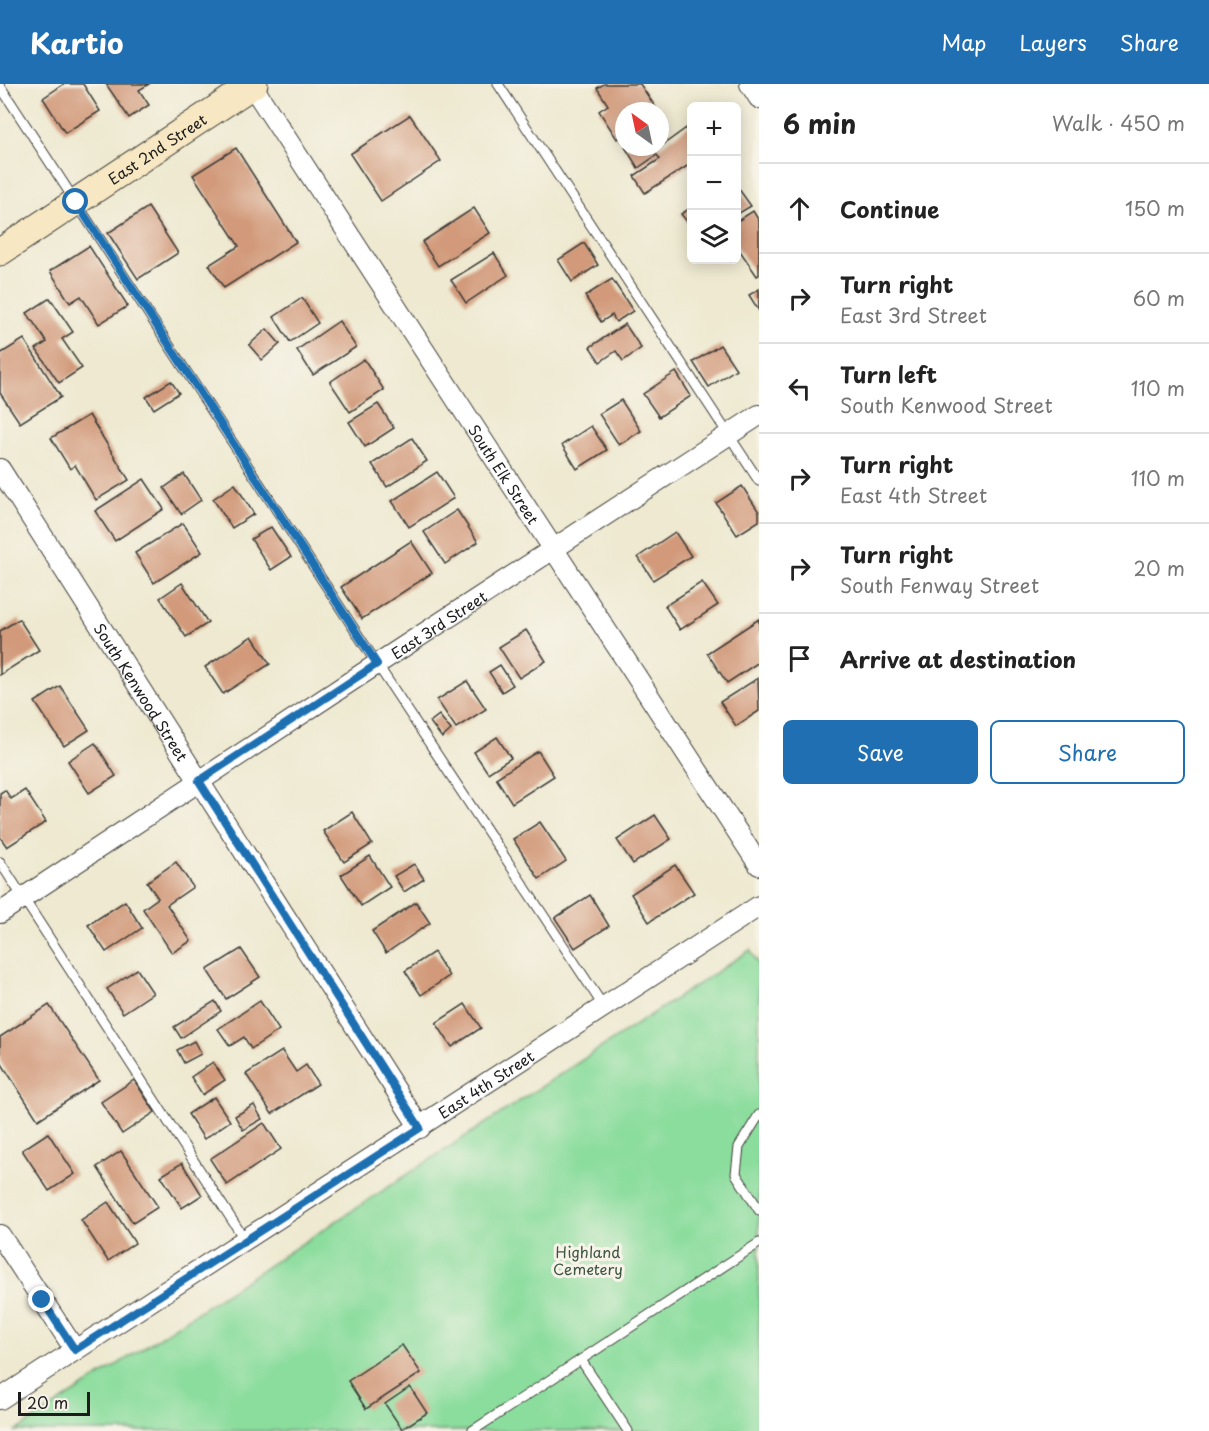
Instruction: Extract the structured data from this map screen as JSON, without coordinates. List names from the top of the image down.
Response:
{
  "streets": {
    "main road": ["East 2nd Street"],
    "street": [
      "South Elk Street",
      "East 3rd Street",
      "South Kenwood Street",
      "East 4th Street"
    ]
  },
  "crossings": [
    ["East 2nd Street", "South Elk Street"],
    ["South Elk Street", "East 3rd Street"],
    ["East 3rd Street", "South Kenwood Street"],
    ["South Kenwood Street", "East 4th Street"]
  ],
  "parks": ["Highland Cemetery"],
  "scale_bar": "20 m",
  "north": "top left",
  "page": {
    "header": "Kartio",
    "nav": ["Map", "Layers", "Share"],
    "heading": ["6 min", "Walk · 450 m"],
    "map_buttons": ["+", "−"],
    "list": [
      ["Continue", "150 m"],
      ["Turn right", "East 3rd Street", "60 m"],
      ["Turn left", "South Kenwood Street", "110 m"],
      ["Turn right", "East 4th Street", "110 m"],
      ["Turn right", "South Fenway Street", "20 m"],
      "Arrive at destination"
    ],
    "buttons": ["Save", "Share"],
    "scale": "20 m"
  }
}
